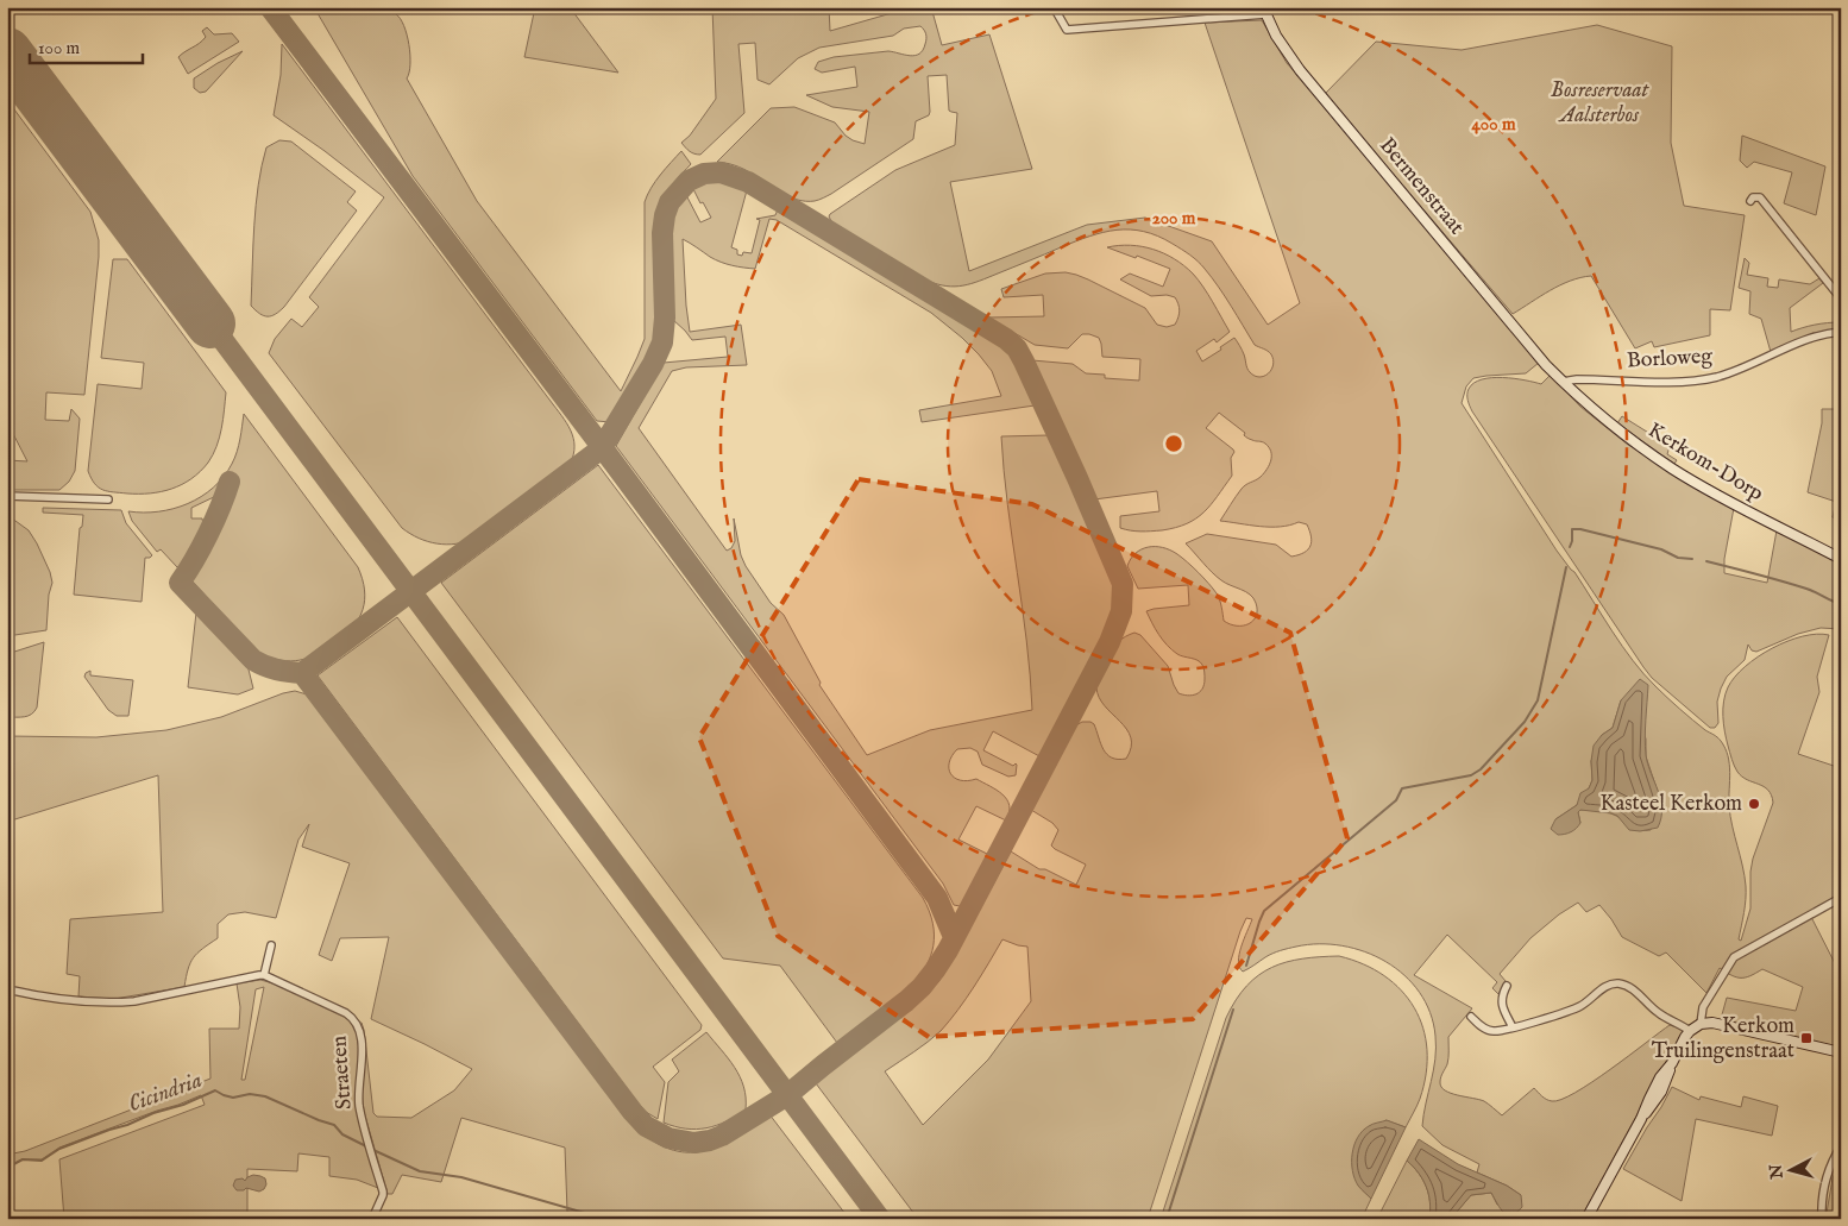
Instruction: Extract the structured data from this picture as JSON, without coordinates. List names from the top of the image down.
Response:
{
  "streets": {
    "street": [
      "Bermenstraat",
      "Borloweg",
      "Kerkom-Dorp",
      "Straeten"
    ]
  },
  "crossings": [
    ["Bermenstraat", "Borloweg"],
    ["Bermenstraat", "Kerkom-Dorp"],
    ["Borloweg", "Kerkom-Dorp"]
  ],
  "water": ["Cicindria"],
  "parks": ["Bosreservaat Aalsterbos"],
  "places": {
    "other": ["Kasteel Kerkom"],
    "transit": ["Kerkom Truilingenstraat"]
  },
  "scale_bar": "100 m",
  "north": "left",
  "rings": ["400 m", "200 m"]
}
